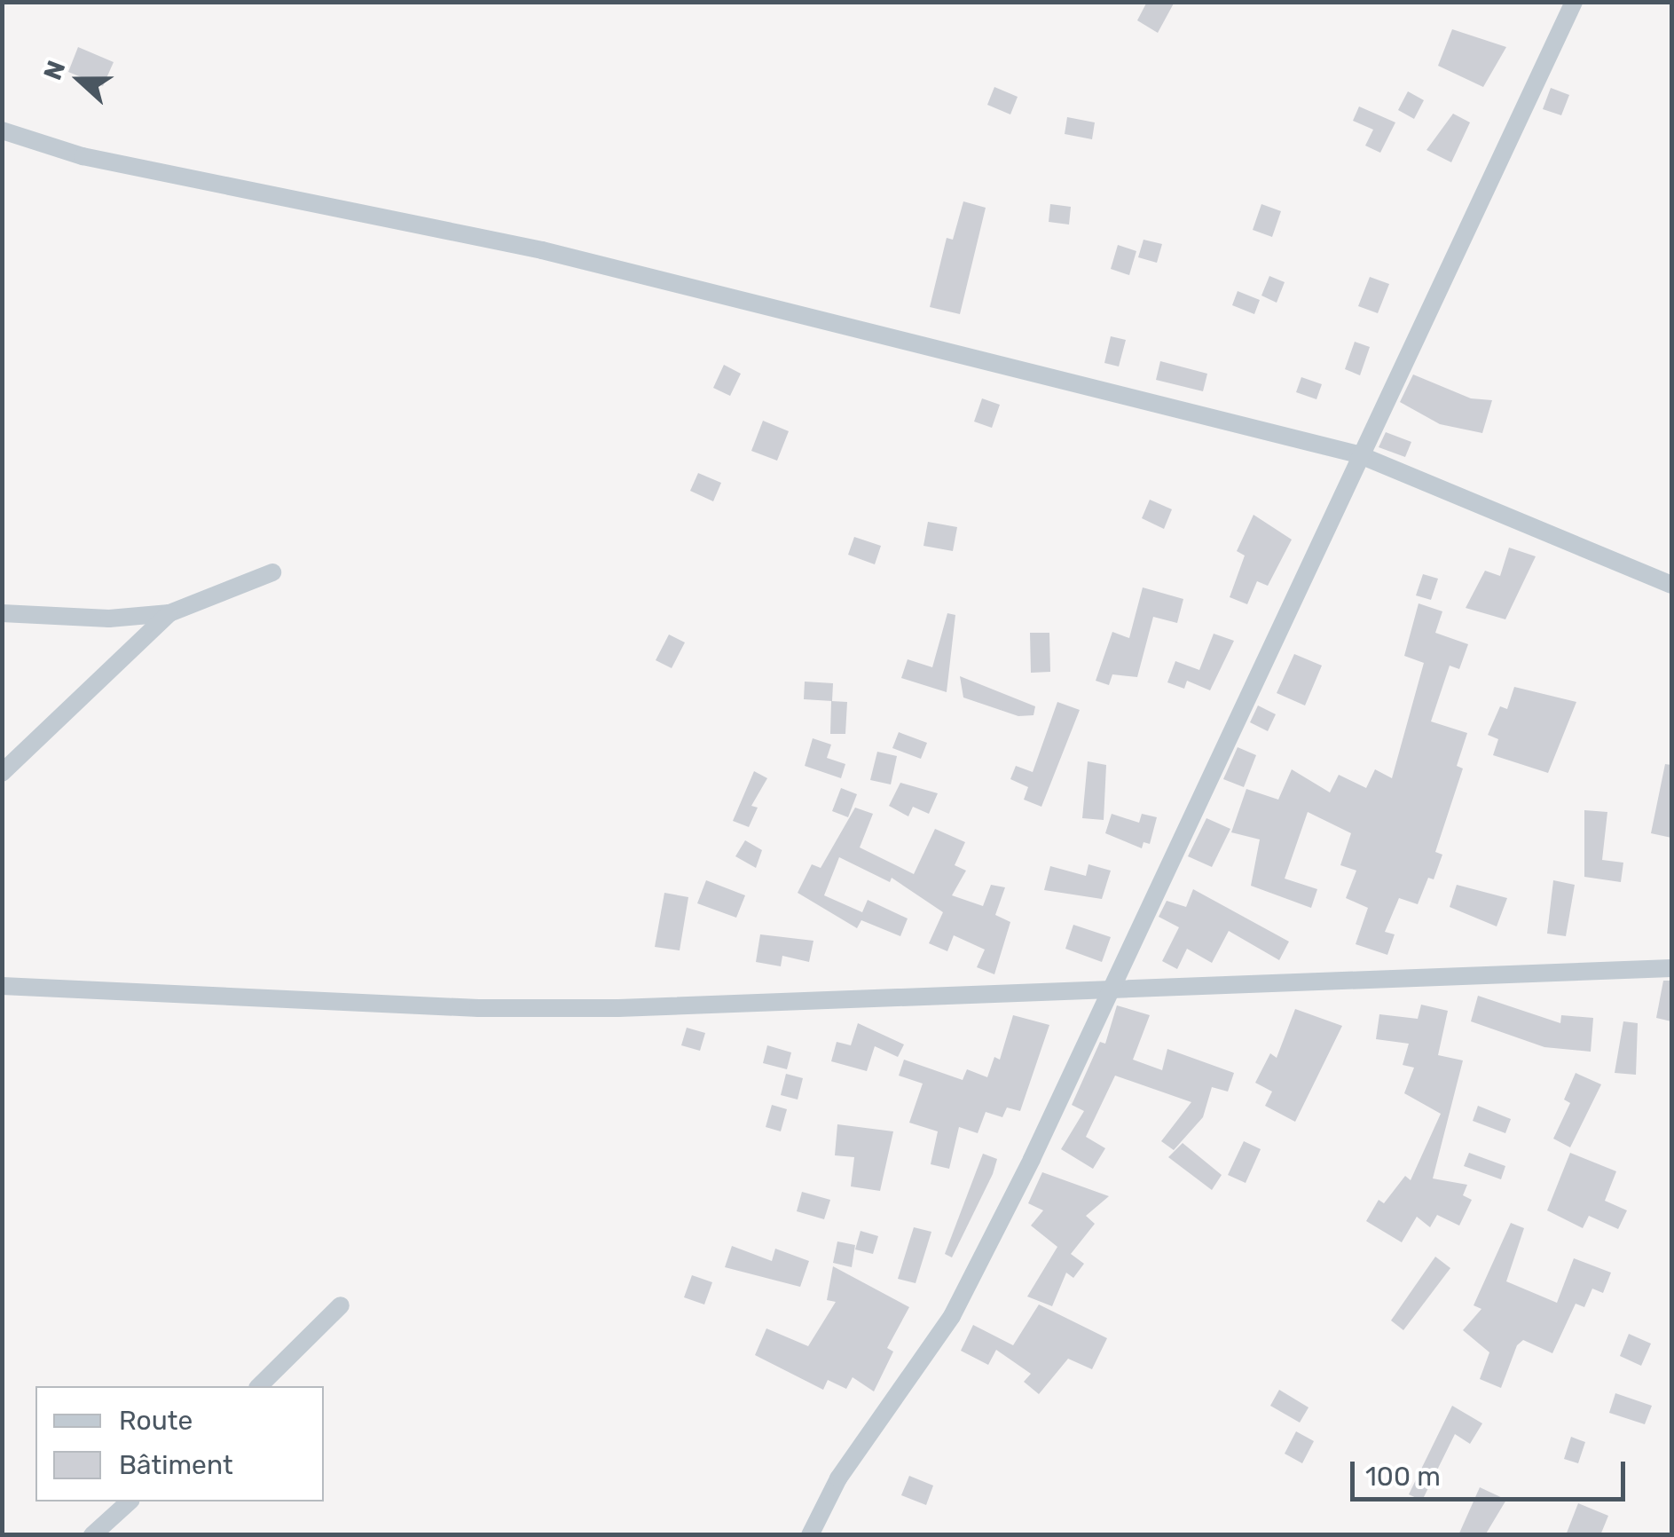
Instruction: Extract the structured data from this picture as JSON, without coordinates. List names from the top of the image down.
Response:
{
  "legend": ["Route", "Bâtiment"],
  "scale_bar": "100 m",
  "north": "left"
}
